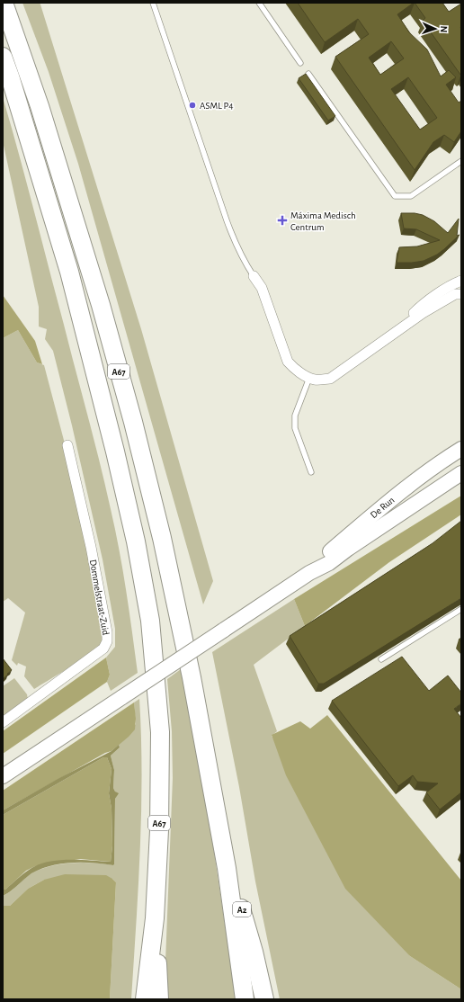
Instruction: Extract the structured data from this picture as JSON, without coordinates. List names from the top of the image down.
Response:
{
  "streets": {
    "highway": ["A67", "A2"],
    "main road": ["De Run"],
    "street": ["Dommelstraat-Zuid"]
  },
  "crossings": [
    ["A67", "A2"]
  ],
  "places": {
    "other": ["ASML P4"],
    "health": ["Máxima Medisch Centrum"]
  },
  "north": "right"
}
